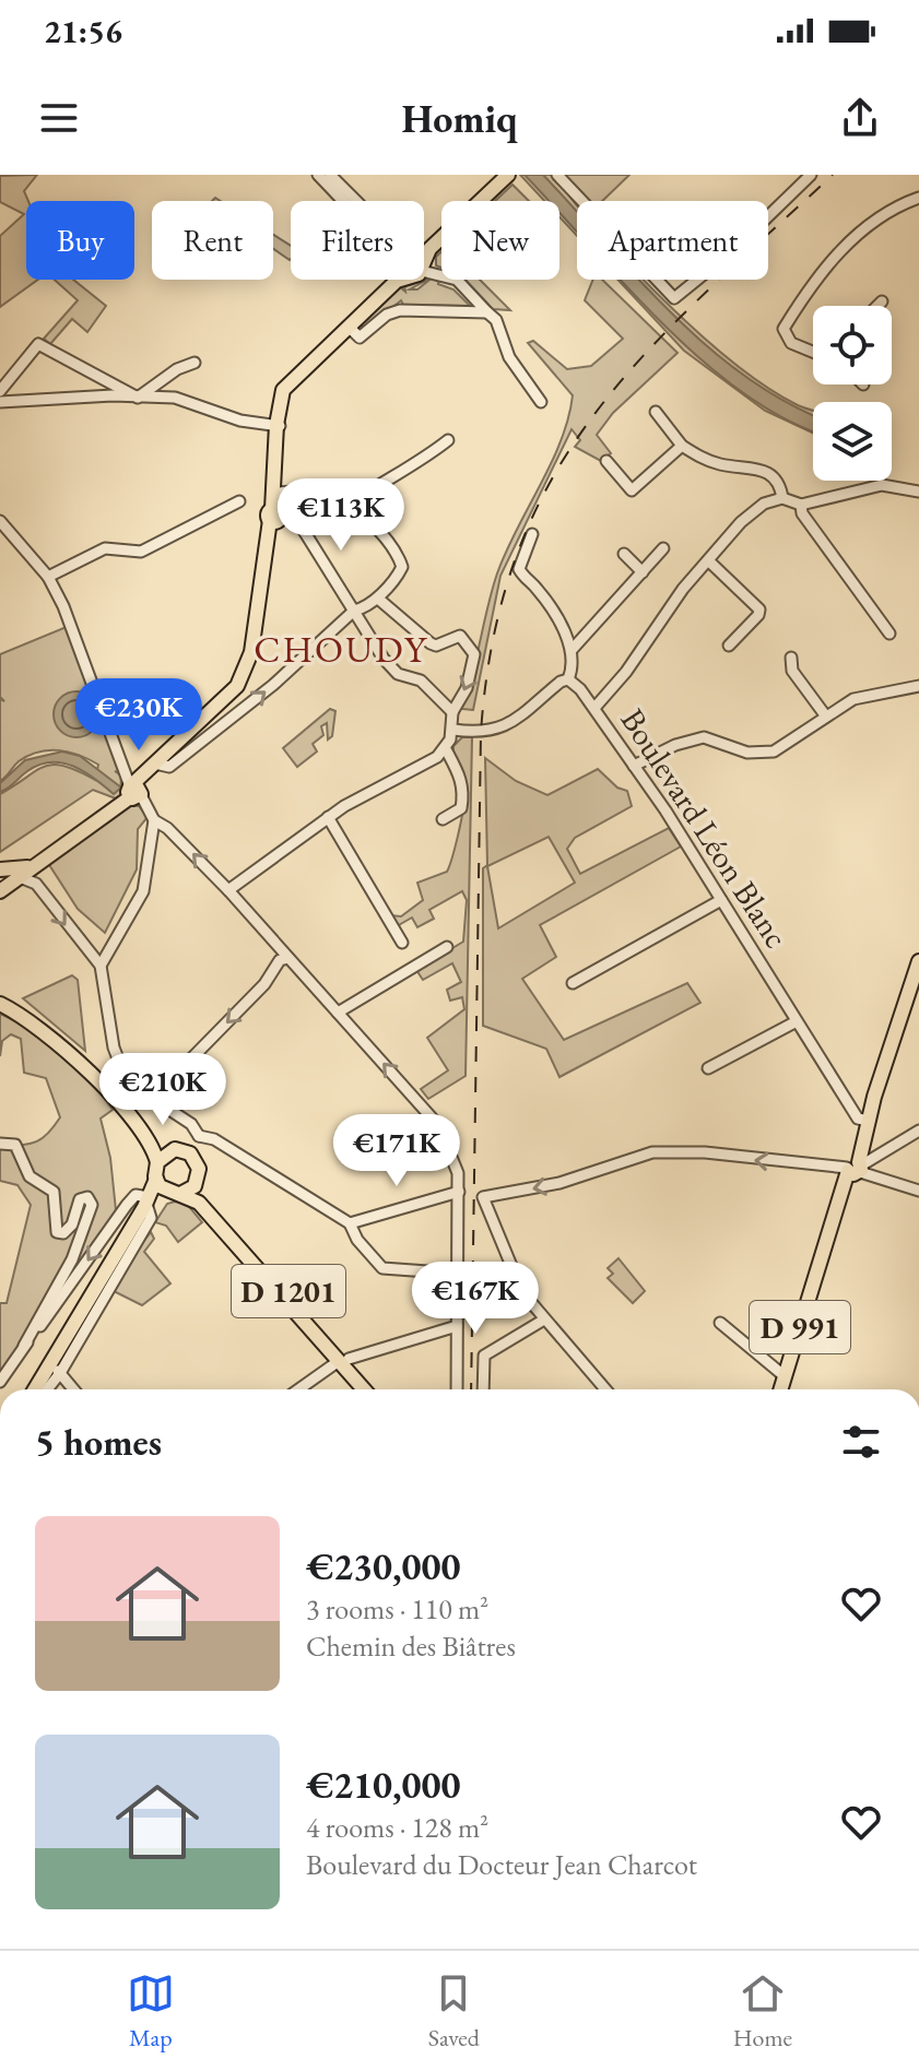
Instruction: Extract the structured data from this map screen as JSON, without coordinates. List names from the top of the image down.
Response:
{
  "streets": {
    "main road": ["D 1201", "D 991"],
    "street": ["Boulevard Léon Blanc"]
  },
  "crossings": [
    ["Boulevard Léon Blanc", "D 991"]
  ],
  "districts": ["CHOUDY"],
  "page": {
    "status": "21:56",
    "header": "Homiq",
    "chip": [
      "Buy",
      "Rent",
      "Filters",
      "New",
      "Apartment"
    ],
    "price": [
      "€113K",
      "€230K",
      "€210K",
      "€171K",
      "€167K"
    ],
    "heading": "5 homes",
    "list": [
      {
        "name": "€230,000",
        "note": "3 rooms · 110 m² · Chemin des Biâtres"
      },
      {
        "name": "€210,000",
        "note": "4 rooms · 128 m² · Boulevard du Docteur Jean Charcot"
      }
    ],
    "tabs": ["Map", "Saved", "Home"]
  }
}
